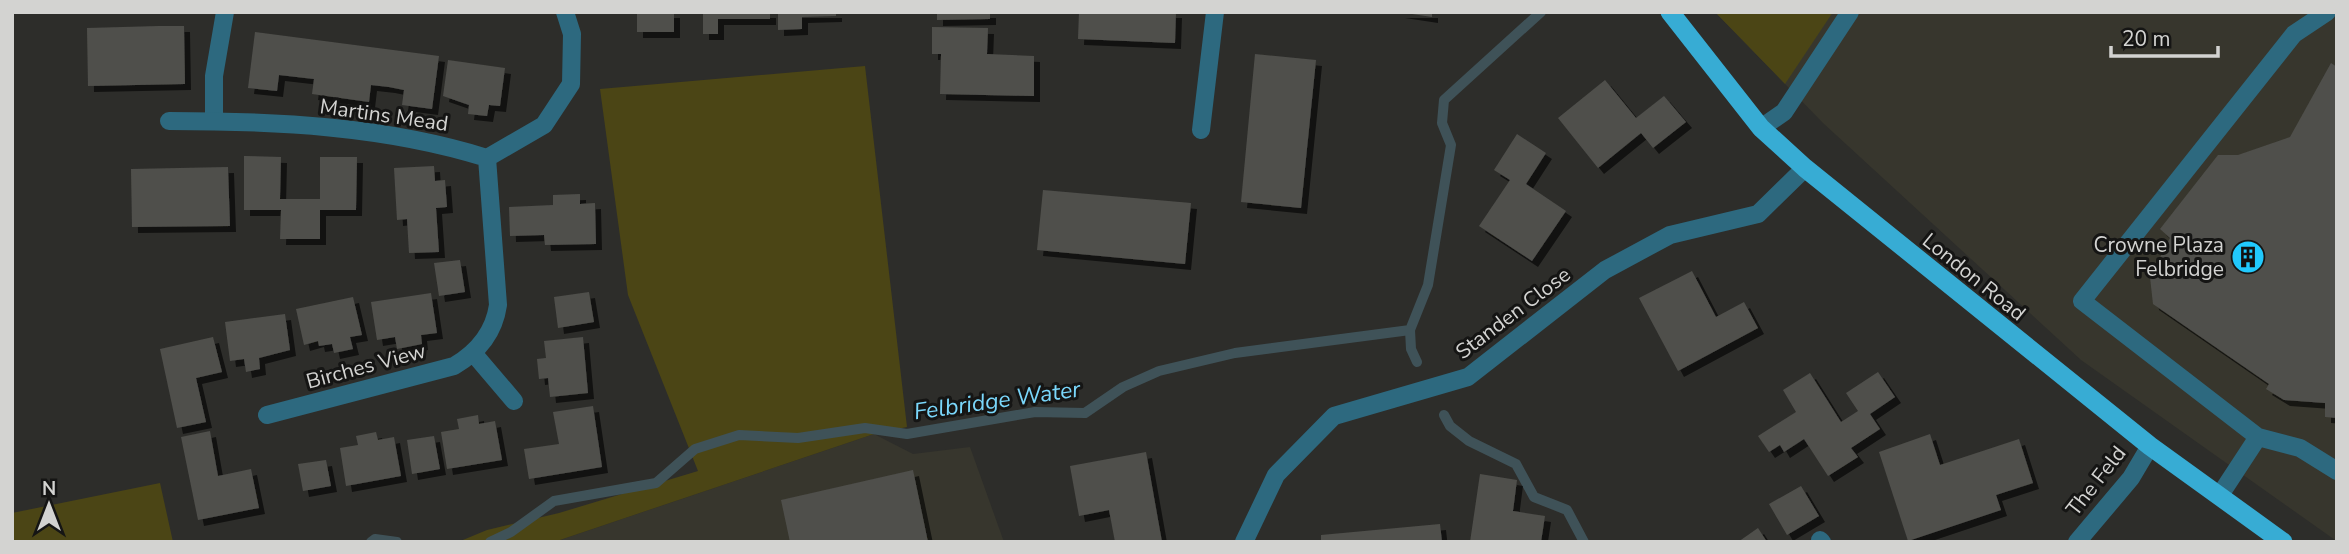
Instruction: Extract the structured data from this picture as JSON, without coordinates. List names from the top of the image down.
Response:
{
  "streets": {
    "highway": ["London Road"],
    "street": [
      "Martins Mead",
      "Standen Close",
      "Birches View",
      "The Feld"
    ]
  },
  "crossings": [
    ["Martins Mead", "Birches View"],
    ["London Road", "Standen Close"],
    ["London Road", "The Feld"]
  ],
  "water": ["Felbridge Water"],
  "places": {
    "building": ["Crowne Plaza Felbridge"]
  },
  "scale_bar": "20 m",
  "north": "top"
}
